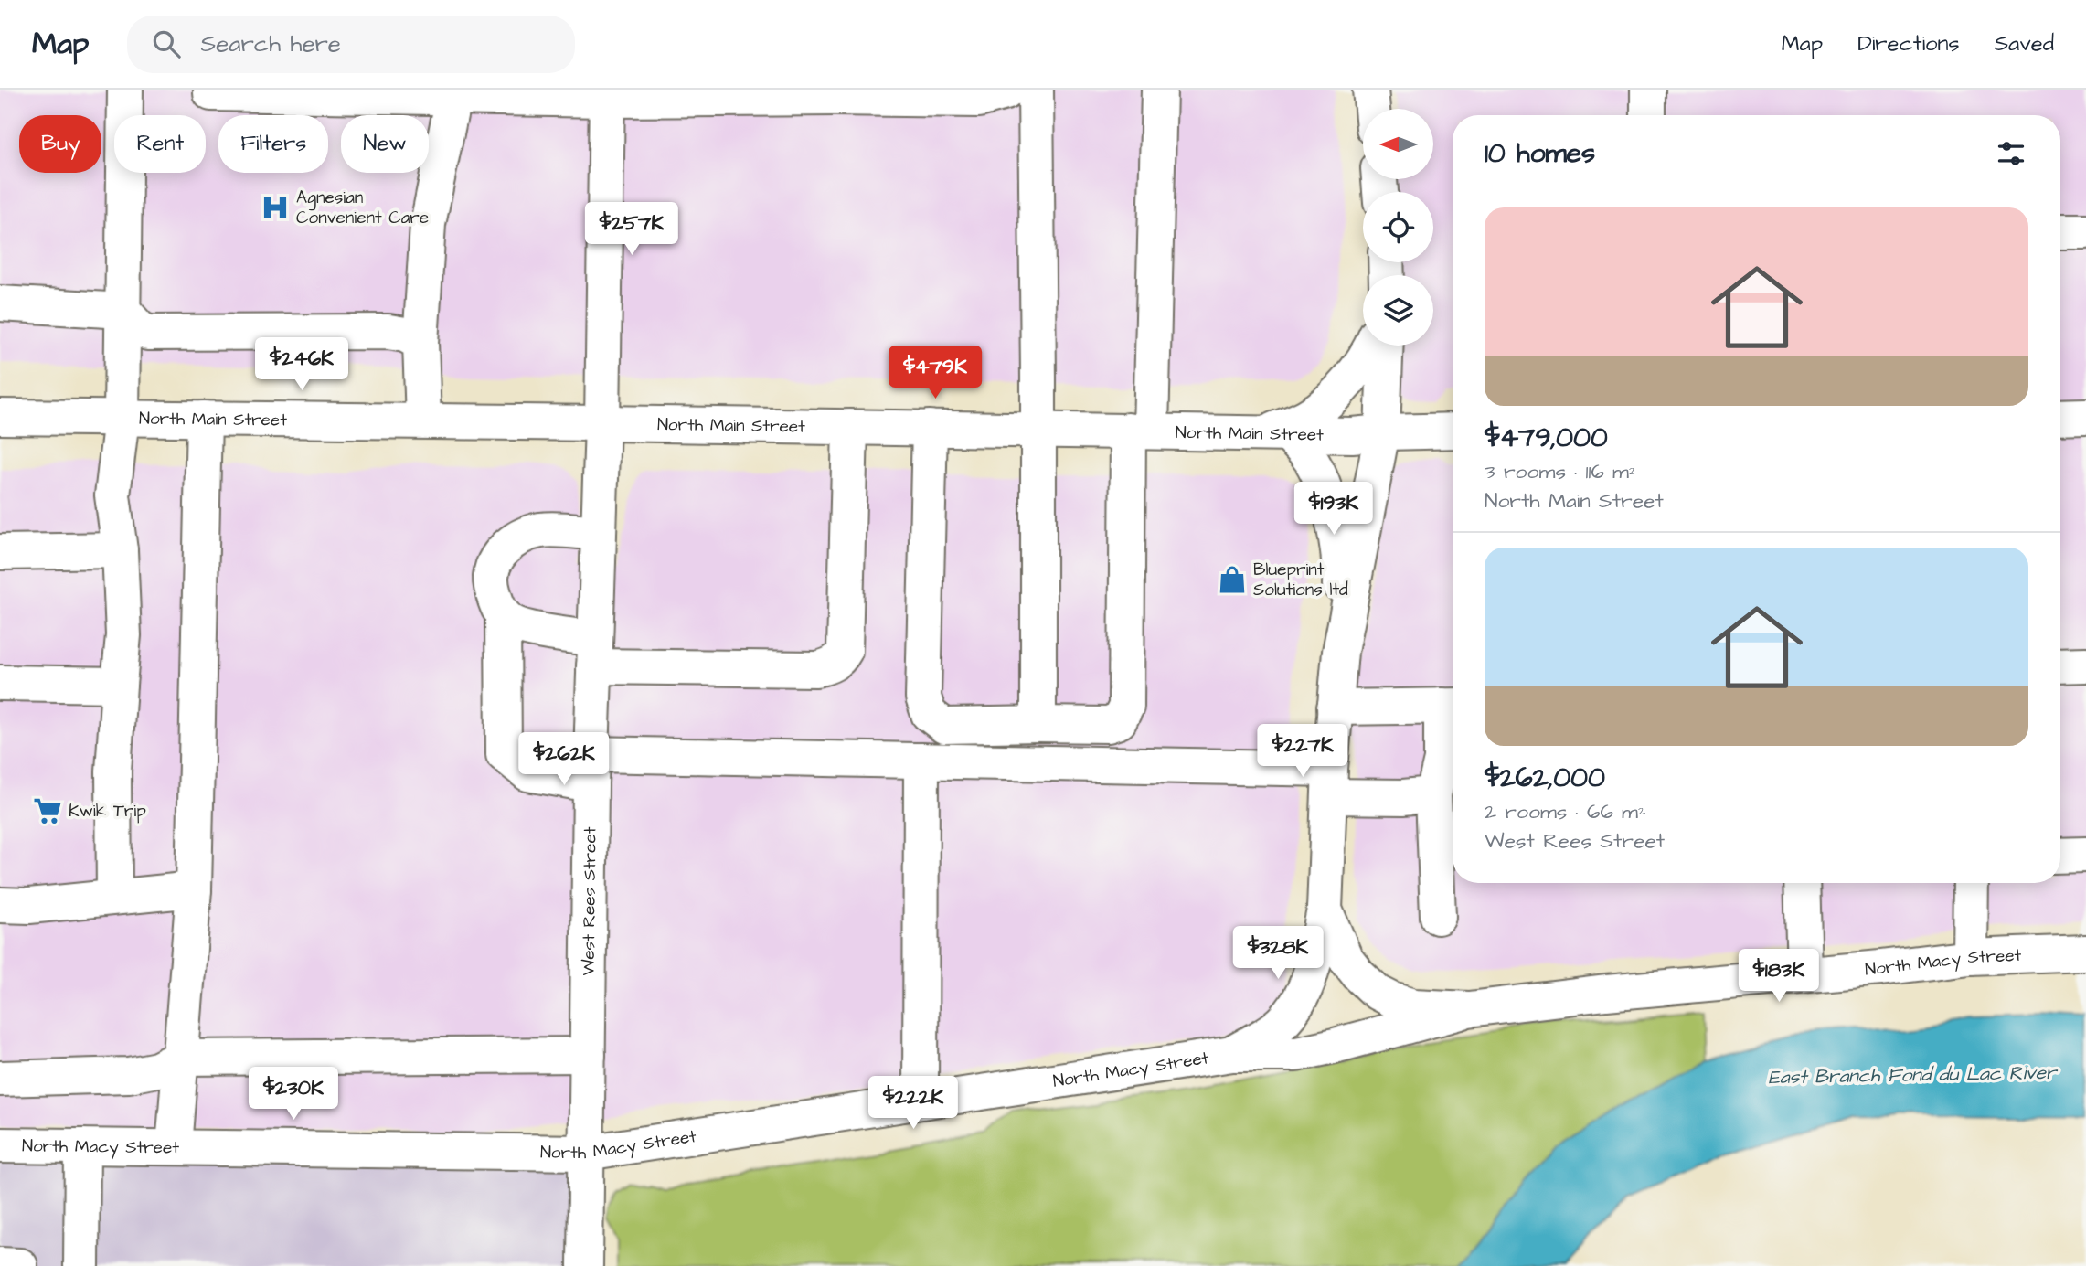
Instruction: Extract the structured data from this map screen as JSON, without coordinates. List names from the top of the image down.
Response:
{
  "streets": {
    "main road": ["North Main Street", "West Rees Street", "North Macy Street"]
  },
  "crossings": [
    ["North Main Street", "West Rees Street"],
    ["West Rees Street", "North Macy Street"]
  ],
  "water": ["East Branch Fond du Lac River"],
  "places": {
    "hospital": ["Agnesian Convenient Care"],
    "shop": ["Blueprint Solutions ltd"],
    "supermarket": ["Kwik Trip"]
  },
  "north": "left",
  "page": {
    "header": "Map",
    "search": "Search here",
    "nav": ["Map", "Directions", "Saved"],
    "chip": [
      "Buy",
      "Rent",
      "Filters",
      "New"
    ],
    "heading": "10 homes",
    "list": [
      {
        "name": "$479,000",
        "note": "3 rooms · 116 m² · North Main Street"
      },
      {
        "name": "$262,000",
        "note": "2 rooms · 66 m² · West Rees Street"
      }
    ],
    "price": [
      "$257K",
      "$246K",
      "$479K",
      "$193K",
      "$227K",
      "$262K",
      "$328K",
      "$183K",
      "$230K",
      "$222K"
    ]
  }
}
